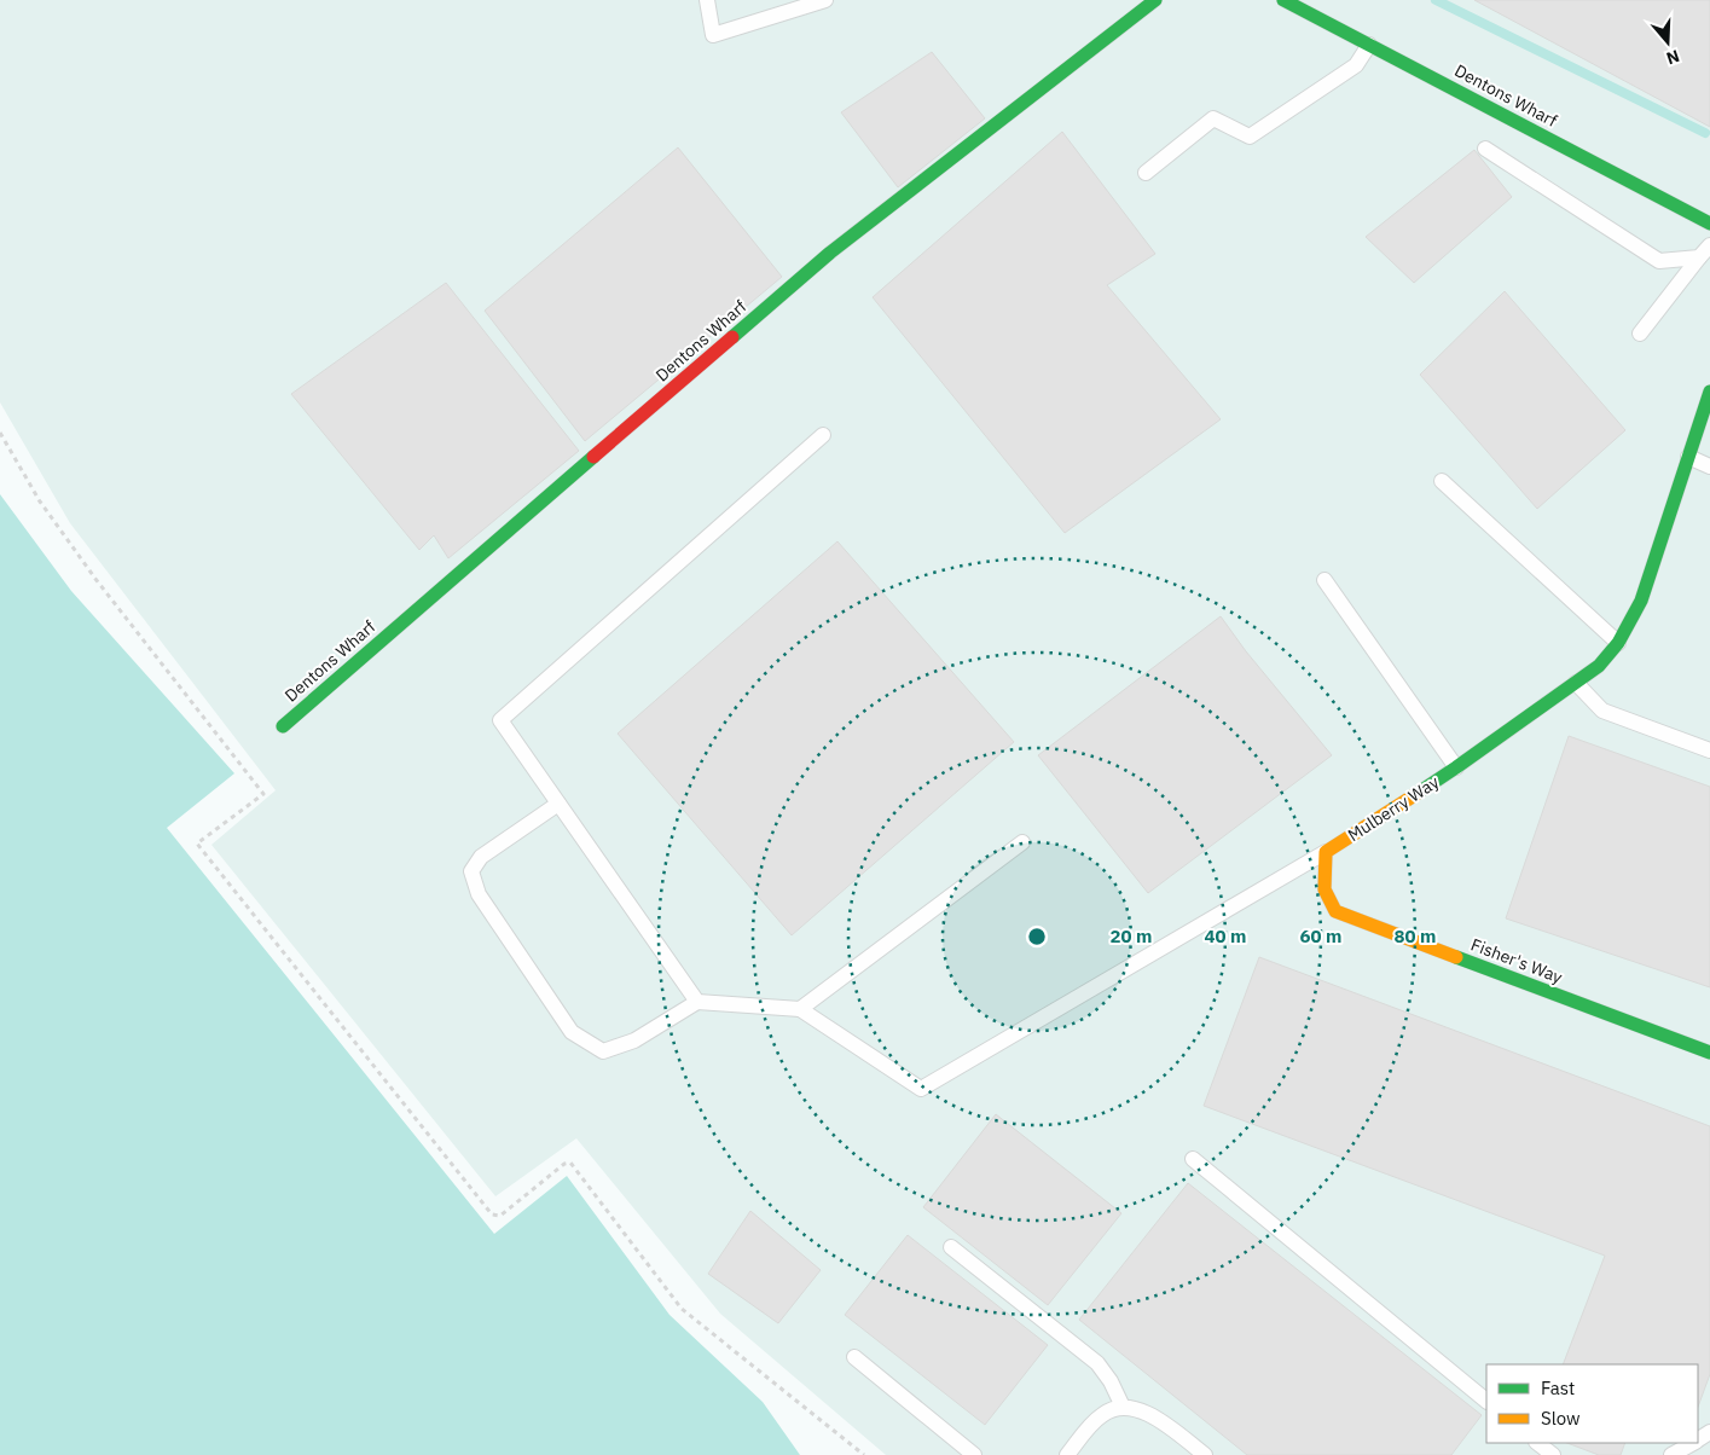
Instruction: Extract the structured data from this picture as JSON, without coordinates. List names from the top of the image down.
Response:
{
  "streets": {
    "street": ["Dentons Wharf", "Mulberry Way", "Fisher's Way"]
  },
  "crossings": [
    ["Mulberry Way", "Fisher's Way"]
  ],
  "legend": ["Fast", "Slow"],
  "north": "bottom",
  "rings": [
    "20 m",
    "40 m",
    "60 m",
    "80 m"
  ]
}
